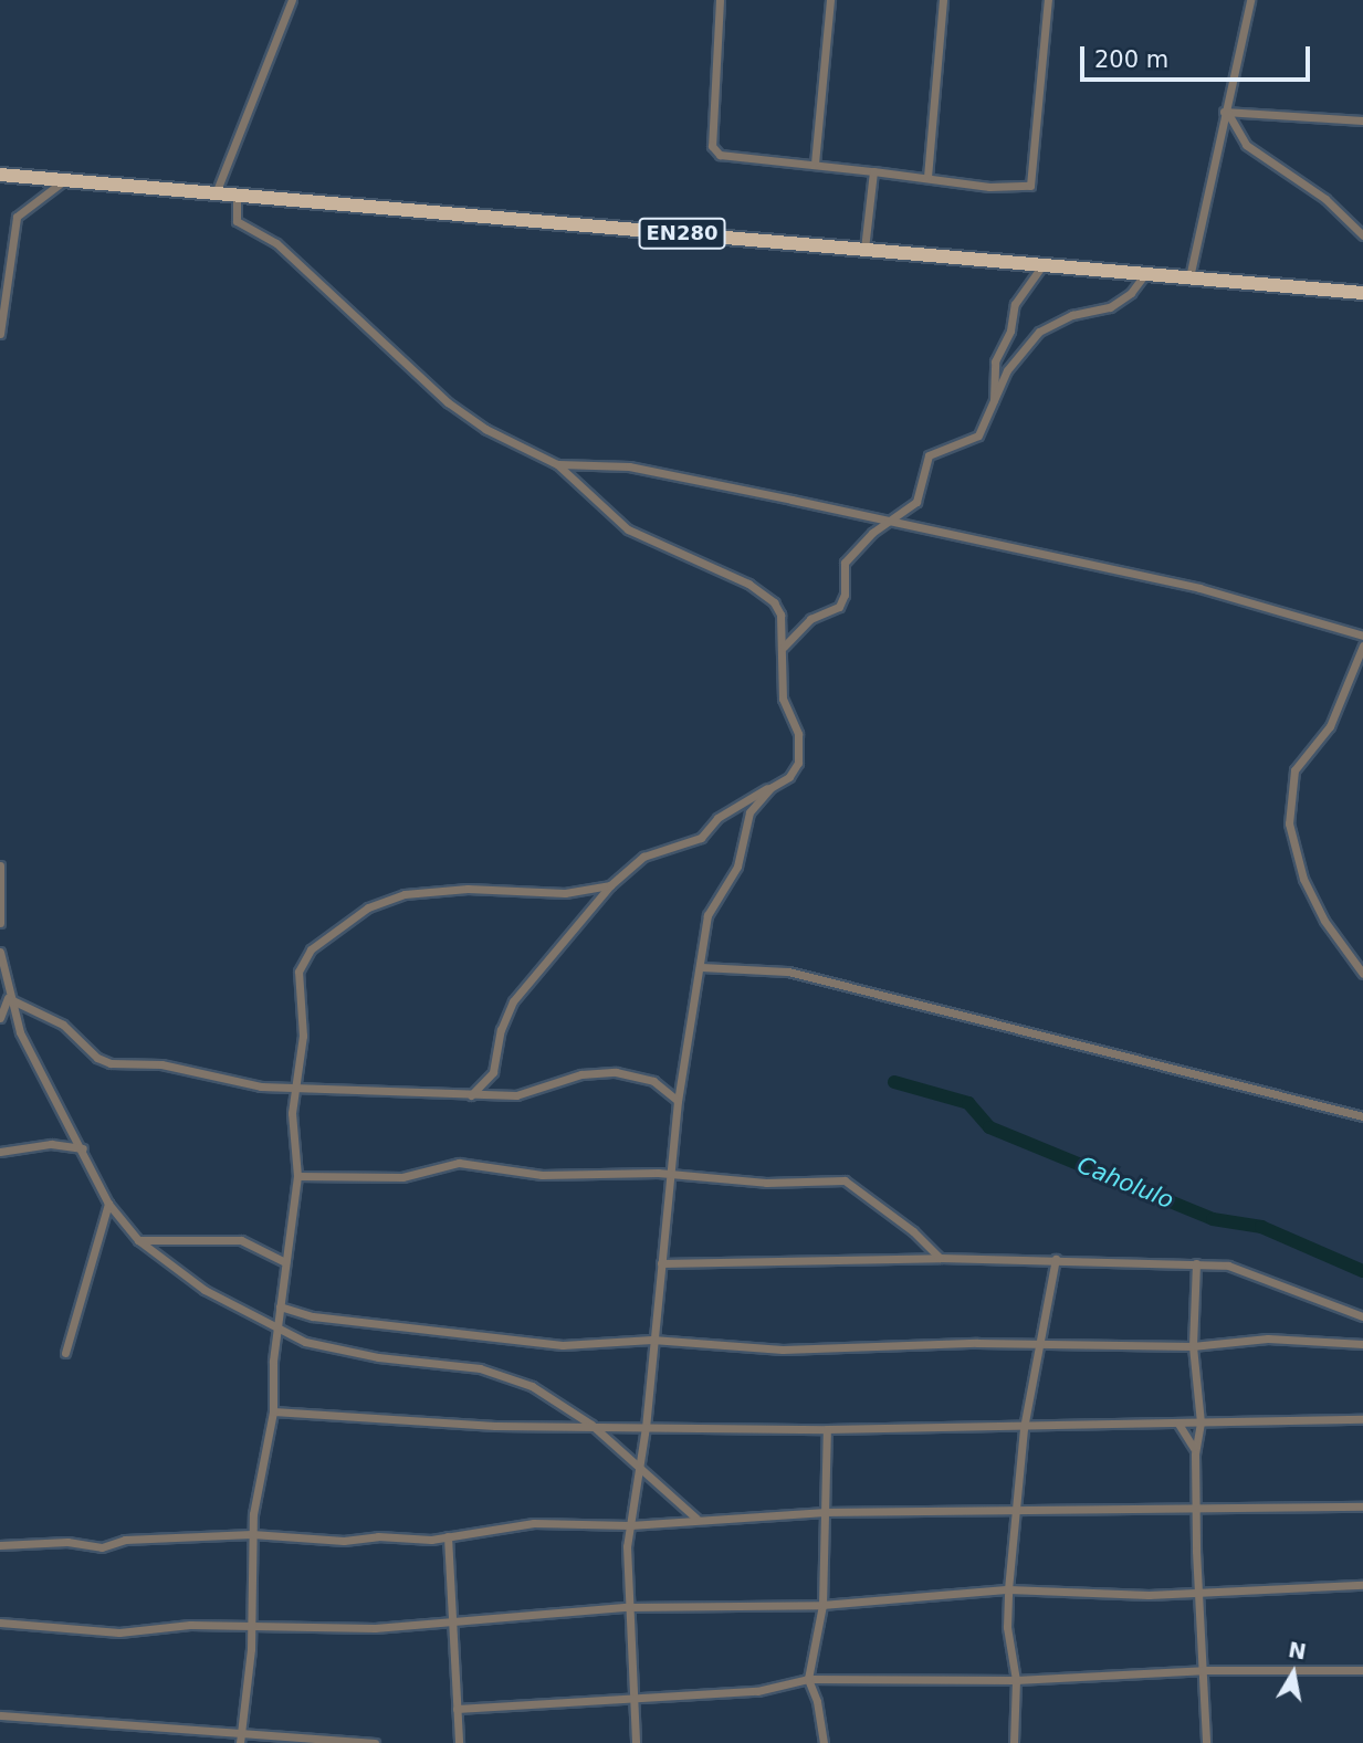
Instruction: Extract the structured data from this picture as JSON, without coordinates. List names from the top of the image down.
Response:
{
  "streets": {
    "main road": ["EN280"]
  },
  "water": ["Caholulo"],
  "scale_bar": "200 m",
  "north": "top"
}
